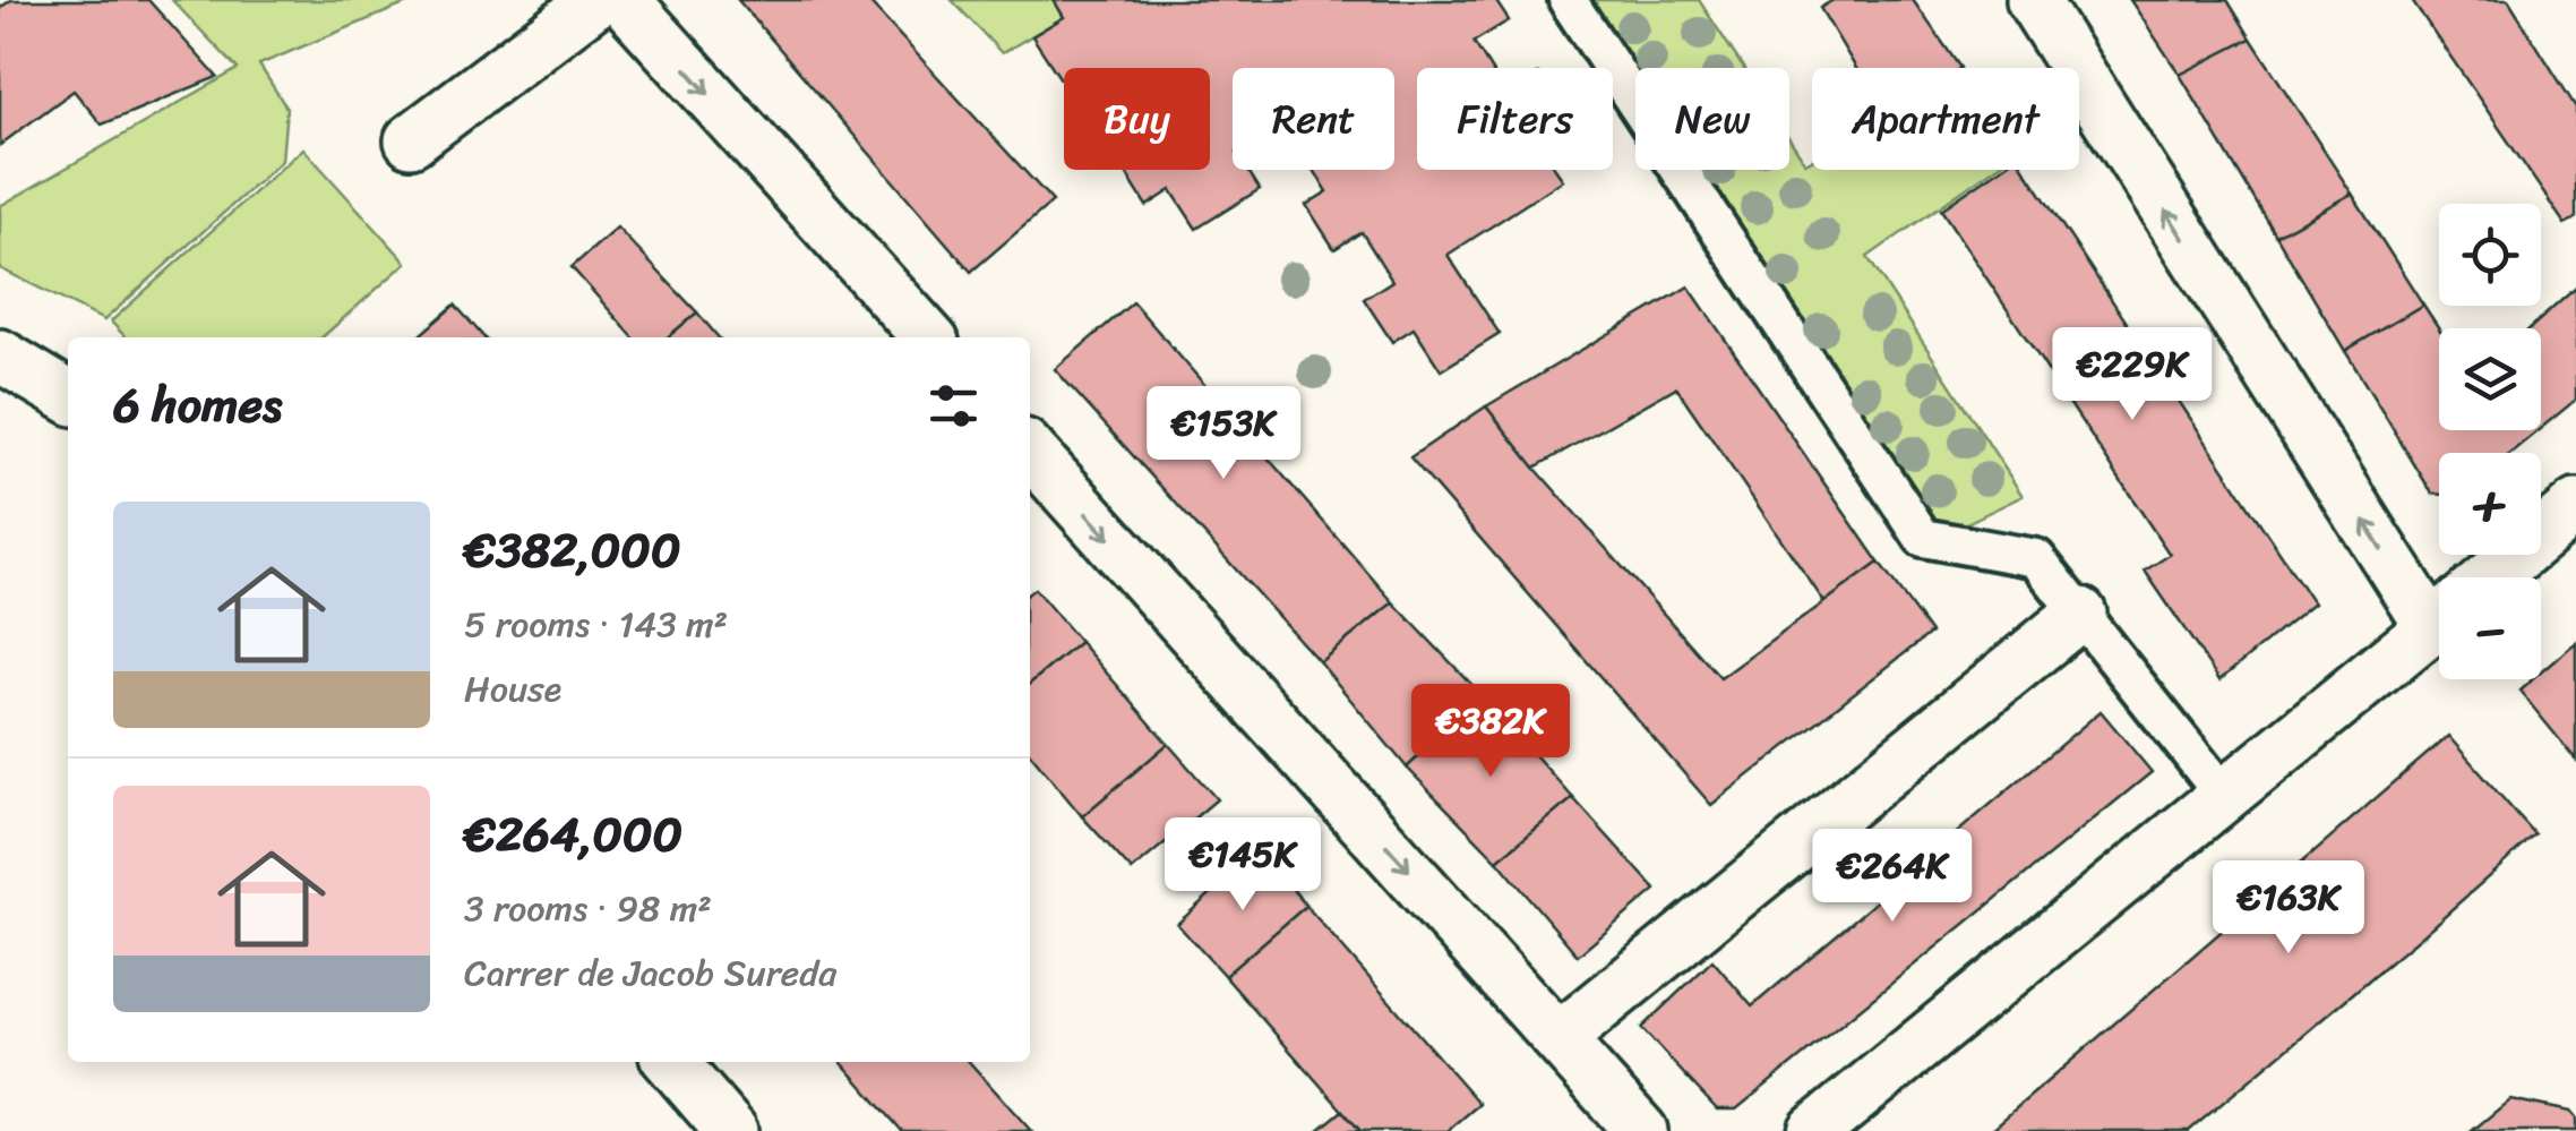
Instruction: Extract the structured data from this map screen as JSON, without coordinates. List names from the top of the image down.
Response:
{
  "page": {
    "chip": [
      "Buy",
      "Rent",
      "Filters",
      "New",
      "Apartment"
    ],
    "map_buttons": ["+", "−"],
    "price": [
      "€229K",
      "€153K",
      "€382K",
      "€145K",
      "€264K",
      "€163K"
    ],
    "heading": "6 homes",
    "list": [
      {
        "name": "€382,000",
        "note": "5 rooms · 143 m² · House"
      },
      {
        "name": "€264,000",
        "note": "3 rooms · 98 m² · Carrer de Jacob Sureda"
      }
    ]
  }
}
